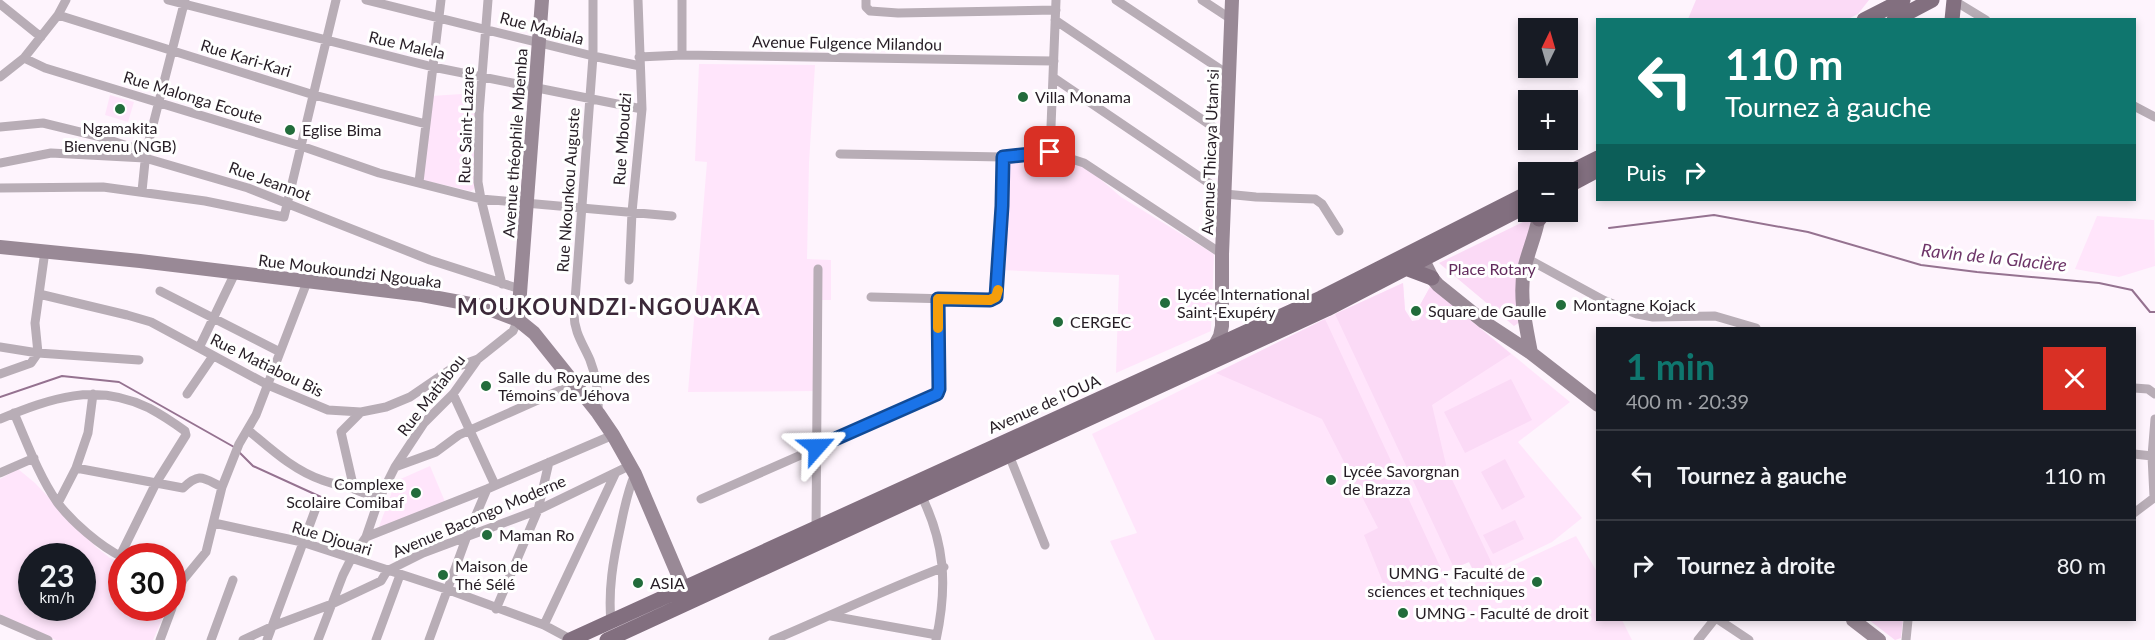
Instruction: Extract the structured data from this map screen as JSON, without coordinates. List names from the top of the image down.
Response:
{
  "streets": {
    "main road": ["Avenue de l'OUA"],
    "street": [
      "Rue Mabiala",
      "Avenue Fulgence Milandou",
      "Rue Malela",
      "Rue Kari-Kari",
      "Rue Malonga Ecoute",
      "Rue Saint-Lazare",
      "Rue Mboudzi",
      "Avenue théophile Mbemba",
      "Avenue Thicaya Utam'si",
      "Rue Jeannot",
      "Rue Nkounkou Auguste",
      "Rue Moukoundzi Ngouaka",
      "Rue Matiabou Bis",
      "Rue Matiabou",
      "Avenue Bacongo Moderne",
      "Rue Djouari"
    ]
  },
  "crossings": [
    ["Rue Mabiala", "Avenue Fulgence Milandou"],
    ["Rue Mabiala", "Rue Saint-Lazare"],
    ["Rue Mabiala", "Rue Mboudzi"],
    ["Rue Mabiala", "Avenue théophile Mbemba"],
    ["Rue Mabiala", "Rue Nkounkou Auguste"],
    ["Avenue Fulgence Milandou", "Rue Mboudzi"],
    ["Rue Malela", "Rue Saint-Lazare"],
    ["Rue Malela", "Rue Mboudzi"],
    ["Rue Malela", "Avenue théophile Mbemba"],
    ["Rue Malela", "Rue Nkounkou Auguste"],
    ["Rue Malonga Ecoute", "Rue Saint-Lazare"],
    ["Rue Malonga Ecoute", "Rue Mboudzi"],
    ["Rue Malonga Ecoute", "Avenue théophile Mbemba"],
    ["Rue Malonga Ecoute", "Rue Nkounkou Auguste"],
    ["Rue Saint-Lazare", "Rue Jeannot"],
    ["Avenue théophile Mbemba", "Rue Jeannot"],
    ["Avenue théophile Mbemba", "Rue Moukoundzi Ngouaka"],
    ["Avenue théophile Mbemba", "Rue Matiabou"],
    ["Avenue Thicaya Utam'si", "Avenue de l'OUA"],
    ["Rue Nkounkou Auguste", "Rue Moukoundzi Ngouaka"],
    ["Rue Moukoundzi Ngouaka", "Rue Matiabou"],
    ["Rue Moukoundzi Ngouaka", "Avenue de l'OUA"],
    ["Rue Moukoundzi Ngouaka", "Avenue Bacongo Moderne"],
    ["Rue Matiabou Bis", "Rue Matiabou"],
    ["Rue Matiabou", "Avenue Bacongo Moderne"],
    ["Rue Matiabou", "Rue Djouari"],
    ["Avenue de l'OUA", "Rue Djouari"],
    ["Avenue Bacongo Moderne", "Rue Djouari"]
  ],
  "districts": ["MOUKOUNDZI-NGOUAKA"],
  "water": ["Ravin de la Glacière"],
  "parks": ["Place Rotary"],
  "places": [
    "Villa Monama",
    "Ngamakita Bienvenu (NGB)",
    "Eglise Bima",
    "Lycée International Saint-Exupéry",
    "Montagne Kojack",
    "Square de Gaulle",
    "CERGEC",
    "Salle du Royaume des Témoins de Jéhova",
    "Lycée Savorgnan de Brazza",
    "Complexe Scolaire Comibaf",
    "Maman Ro",
    "Maison de Thé Sélé",
    "UMNG - Faculté de sciences et techniques",
    "ASIA",
    "UMNG - Faculté de droit"
  ],
  "north": "top",
  "page": {
    "map_buttons": ["+", "−"],
    "turn": ["110 m", "Tournez à gauche"],
    "then": "Puis",
    "heading": ["1 min", "400 m · 20:39"],
    "list": [
      {
        "name": "Tournez à gauche",
        "value": "110 m"
      },
      {
        "name": "Tournez à droite",
        "value": "80 m"
      }
    ],
    "speed": "23 km/h",
    "limit": "30"
  }
}
